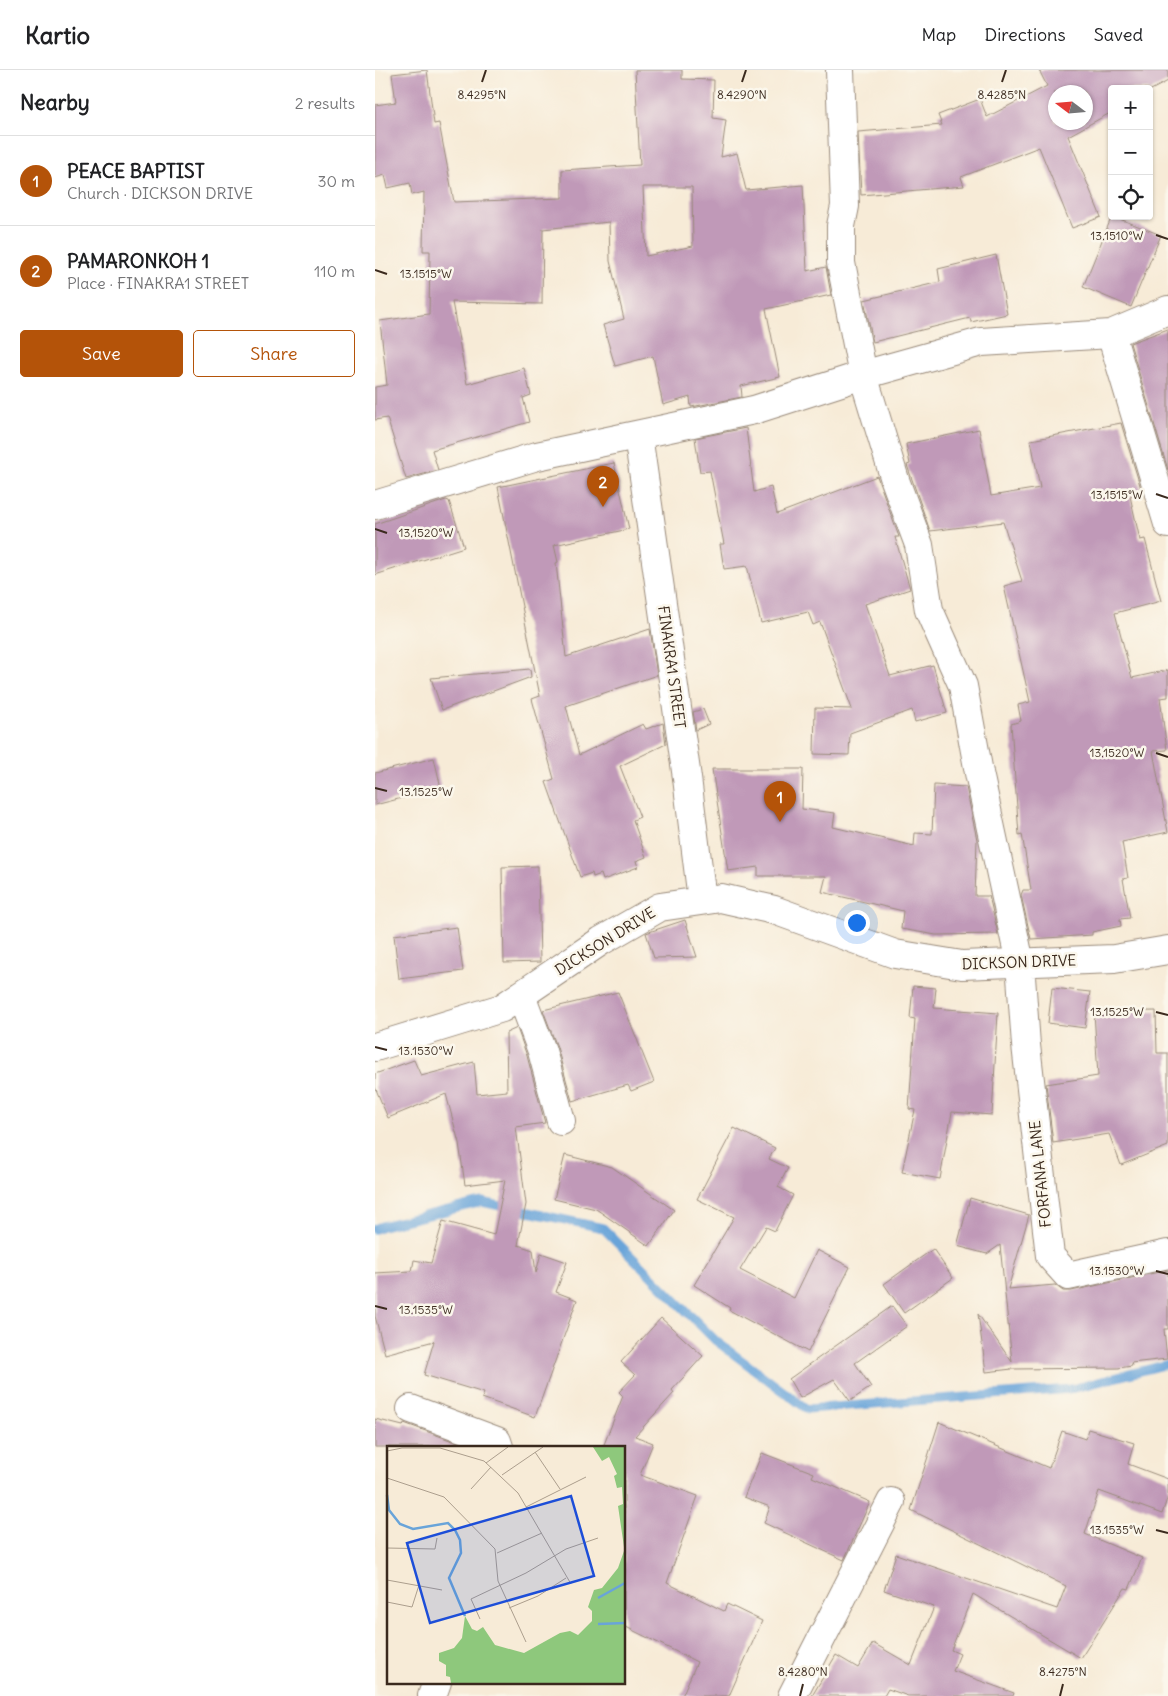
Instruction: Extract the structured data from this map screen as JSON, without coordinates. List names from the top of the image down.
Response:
{
  "streets": {
    "street": ["FINAKRA1 STREET", "DICKSON DRIVE", "FORFANA LANE"]
  },
  "crossings": [
    ["FINAKRA1 STREET", "DICKSON DRIVE"],
    ["DICKSON DRIVE", "FORFANA LANE"]
  ],
  "north": "left",
  "page": {
    "header": "Kartio",
    "nav": ["Map", "Directions", "Saved"],
    "heading": ["Nearby", "2 results"],
    "map_buttons": ["+", "−"],
    "list": [
      {
        "mark": "1",
        "name": "PEACE BAPTIST",
        "note": "Church · DICKSON DRIVE",
        "value": "30 m"
      },
      {
        "mark": "2",
        "name": "PAMARONKOH 1",
        "note": "Place · FINAKRA1 STREET",
        "value": "110 m"
      }
    ],
    "buttons": ["Save", "Share"],
    "pins": ["2", "1"]
  },
  "coordinates": [
    "8.4295°N",
    "8.4290°N",
    "8.4285°N",
    "13.1510°W",
    "13.1515°W",
    "13.1520°W",
    "13.1525°W",
    "13.1530°W",
    "13.1535°W",
    "8.4280°N",
    "8.4275°N"
  ]
}
